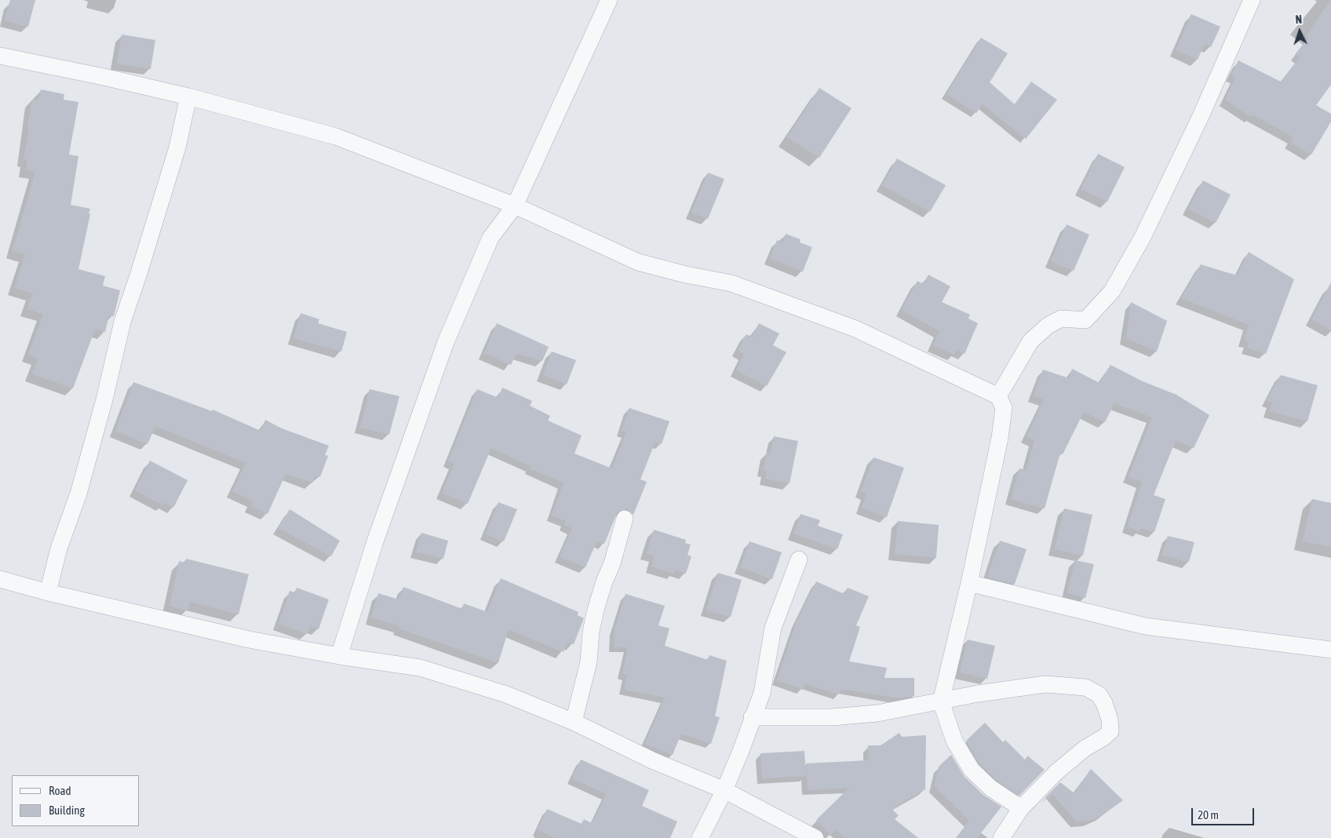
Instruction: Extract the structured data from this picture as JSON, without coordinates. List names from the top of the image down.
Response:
{
  "legend": ["Road", "Building"],
  "scale_bar": "20 m",
  "north": "top"
}
